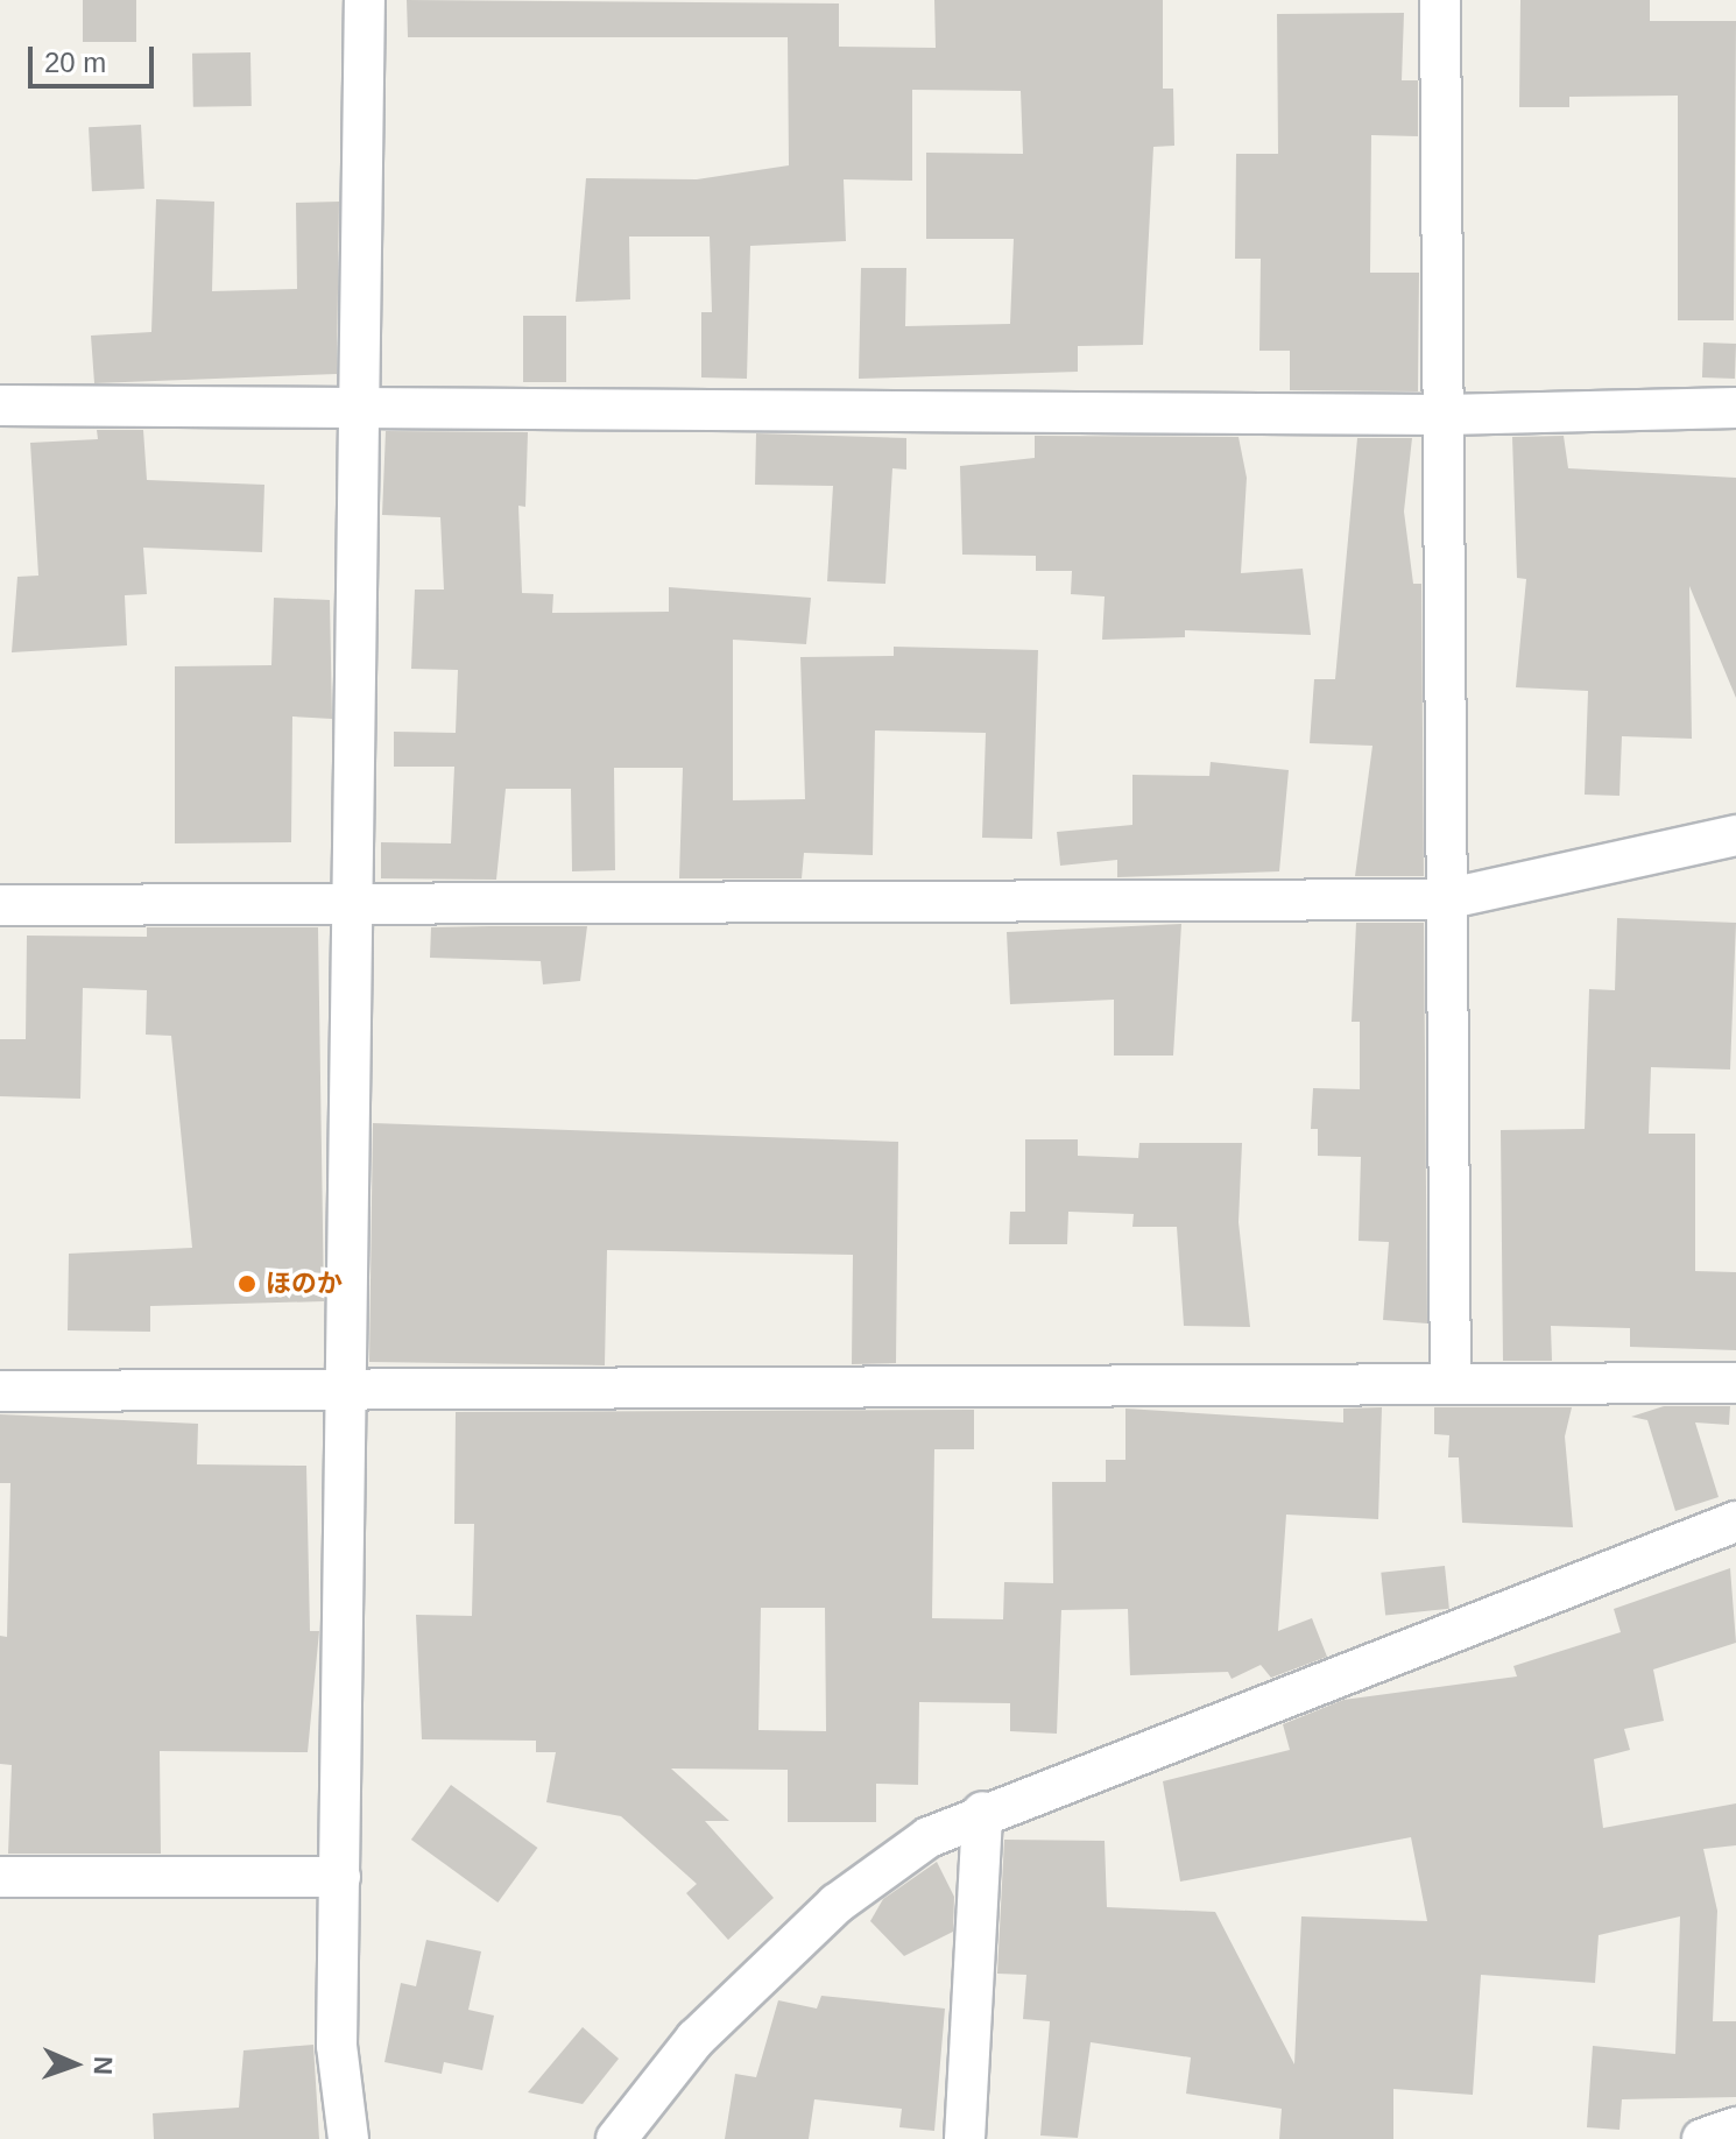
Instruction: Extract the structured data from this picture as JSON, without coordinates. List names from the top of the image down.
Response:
{
  "places": ["ほのか"],
  "scale_bar": "20 m",
  "north": "right"
}
